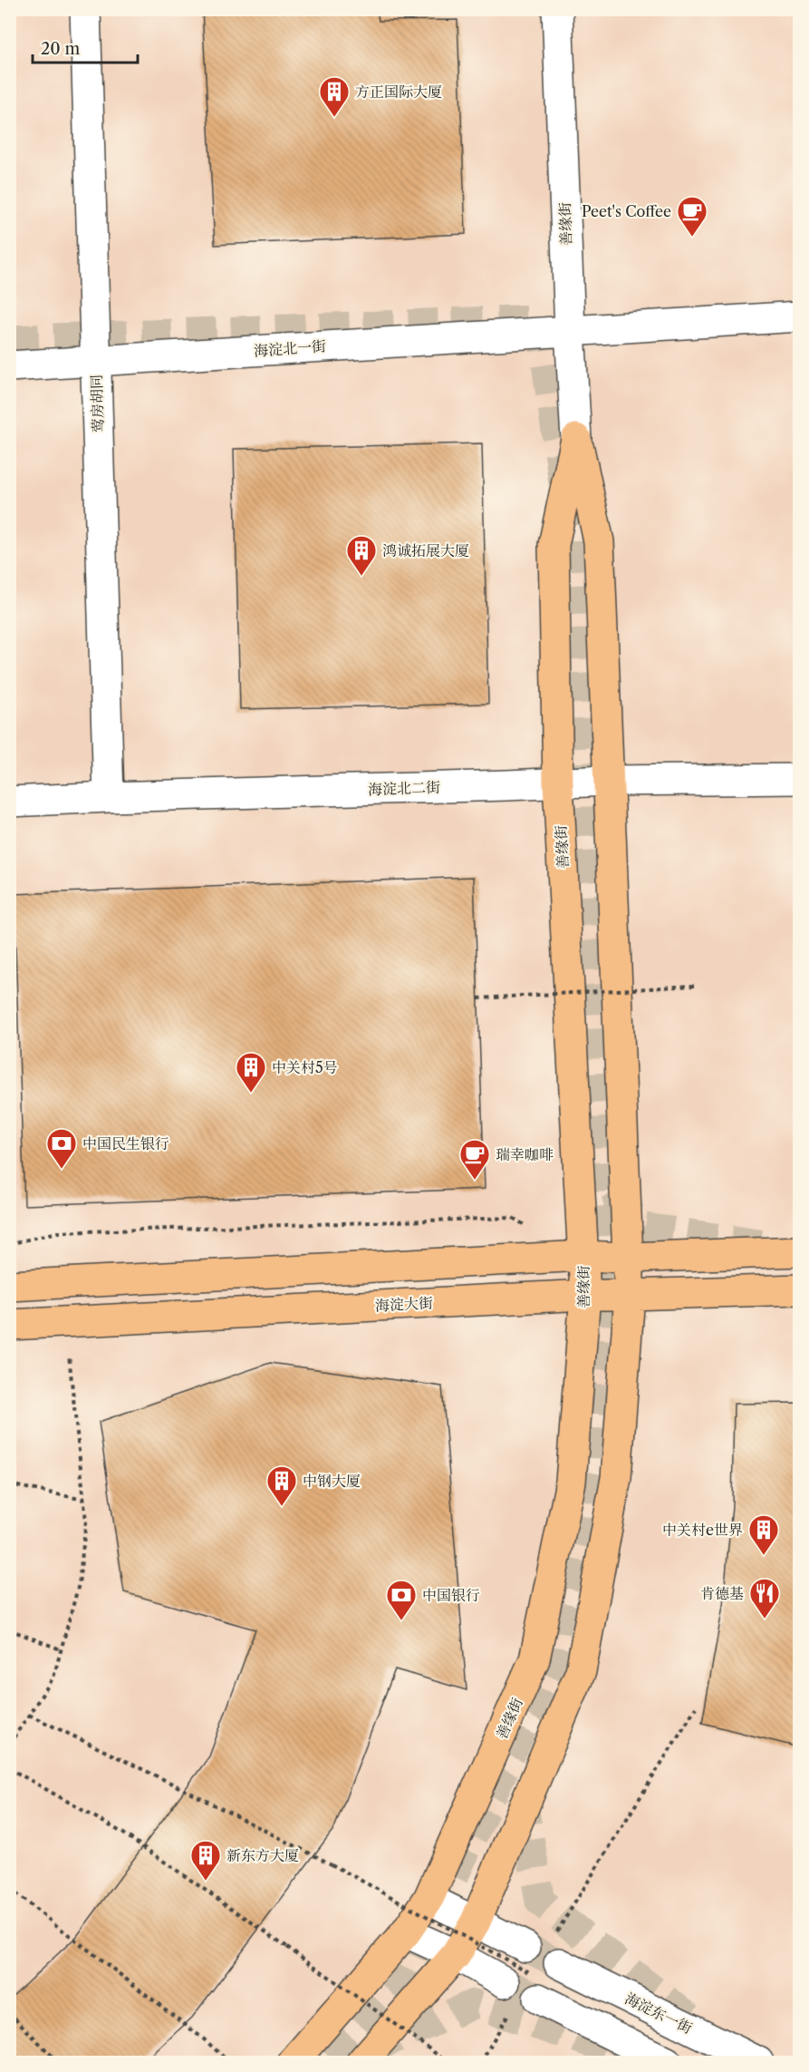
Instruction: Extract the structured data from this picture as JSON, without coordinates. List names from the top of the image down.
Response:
{
  "streets": {
    "main road": ["善缘街", "海淀大街"],
    "street": [
      "海淀北一街",
      "莺房胡同",
      "海淀北二街",
      "海淀东一街"
    ]
  },
  "crossings": [
    ["善缘街", "海淀北一街"],
    ["善缘街", "海淀北二街"],
    ["善缘街", "海淀大街"],
    ["善缘街", "海淀东一街"],
    ["海淀北一街", "莺房胡同"],
    ["莺房胡同", "海淀北二街"]
  ],
  "places": {
    "building": [
      "方正国际大厦",
      "鸿诚拓展大厦",
      "中关村5号",
      "中钢大厦",
      "中关村e世界",
      "新东方大厦"
    ],
    "cafe": ["Peet's Coffee", "瑞幸咖啡"],
    "bank": ["中国民生银行", "中国银行"],
    "restaurant": ["肯德基"]
  },
  "scale_bar": "20 m"
}
